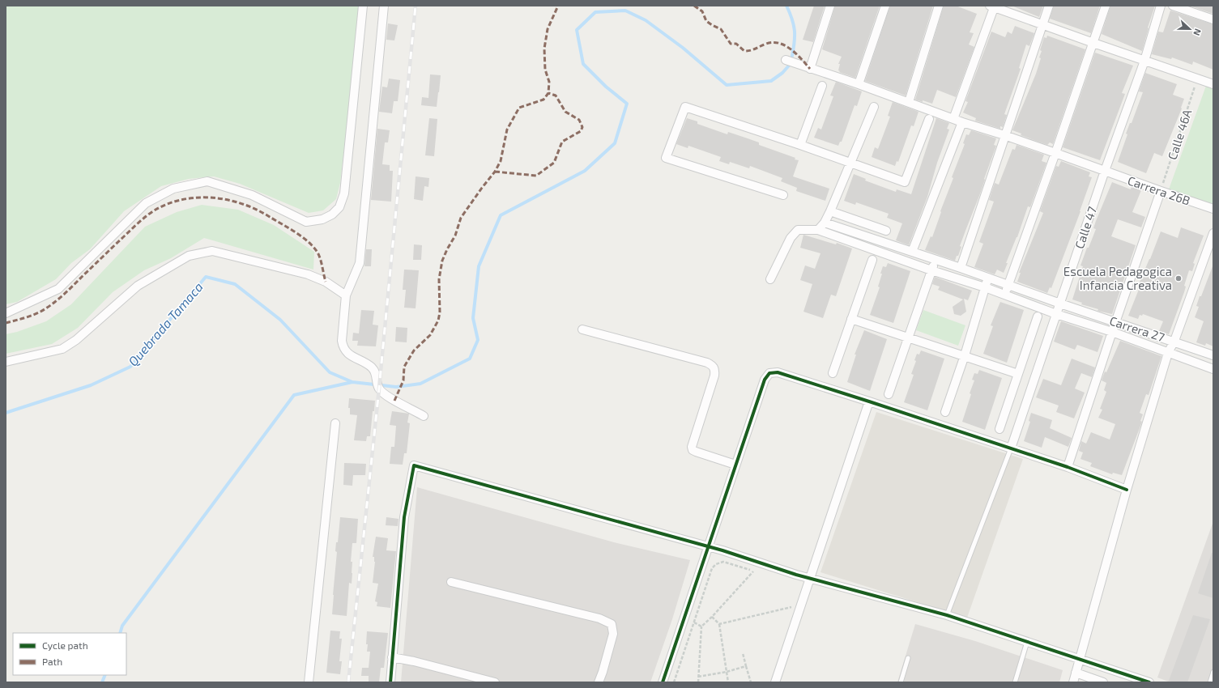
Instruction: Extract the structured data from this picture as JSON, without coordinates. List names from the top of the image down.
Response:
{
  "streets": {
    "street": ["Carrera 26B", "Calle 47", "Carrera 27"],
    "path": ["Calle 46A"]
  },
  "crossings": [
    ["Calle 46A", "Carrera 26B"],
    ["Carrera 26B", "Calle 47"],
    ["Calle 47", "Carrera 27"]
  ],
  "water": ["Quebrada Tamaca"],
  "places": ["Escuela Pedagogica Infancia Creativa"],
  "legend": ["Cycle path", "Path"],
  "north": "right"
}
